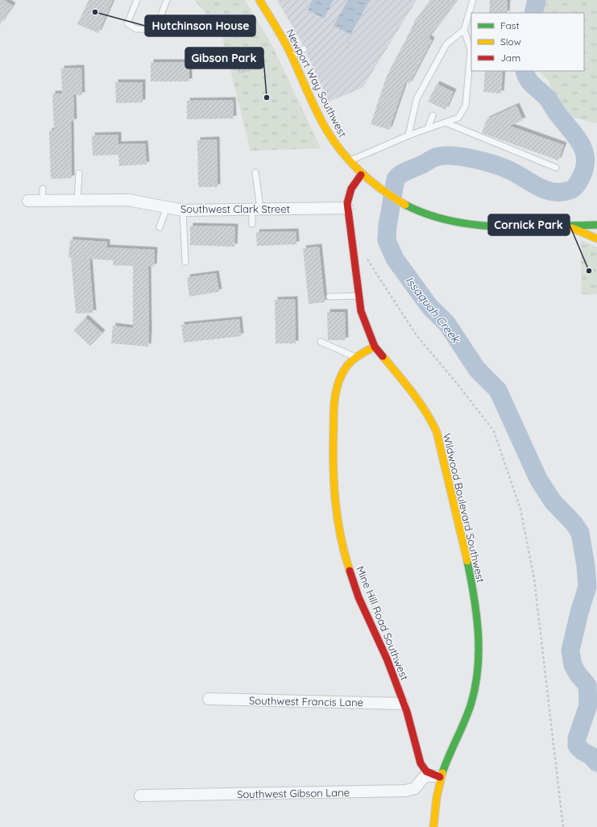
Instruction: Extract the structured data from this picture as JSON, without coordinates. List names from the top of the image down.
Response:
{
  "streets": {
    "street": [
      "Newport Way Southwest",
      "Southwest Clark Street",
      "Wildwood Boulevard Southwest",
      "Mine Hill Road Southwest",
      "Southwest Francis Lane",
      "Southwest Gibson Lane"
    ]
  },
  "crossings": [
    ["Newport Way Southwest", "Wildwood Boulevard Southwest"],
    ["Southwest Clark Street", "Wildwood Boulevard Southwest"],
    ["Wildwood Boulevard Southwest", "Mine Hill Road Southwest"],
    ["Wildwood Boulevard Southwest", "Southwest Gibson Lane"],
    ["Mine Hill Road Southwest", "Southwest Francis Lane"],
    ["Mine Hill Road Southwest", "Southwest Gibson Lane"]
  ],
  "water": ["Issaquah Creek"],
  "places": ["Hutchinson House", "Gibson Park", "Cornick Park"],
  "legend": ["Fast", "Slow", "Jam"]
}
